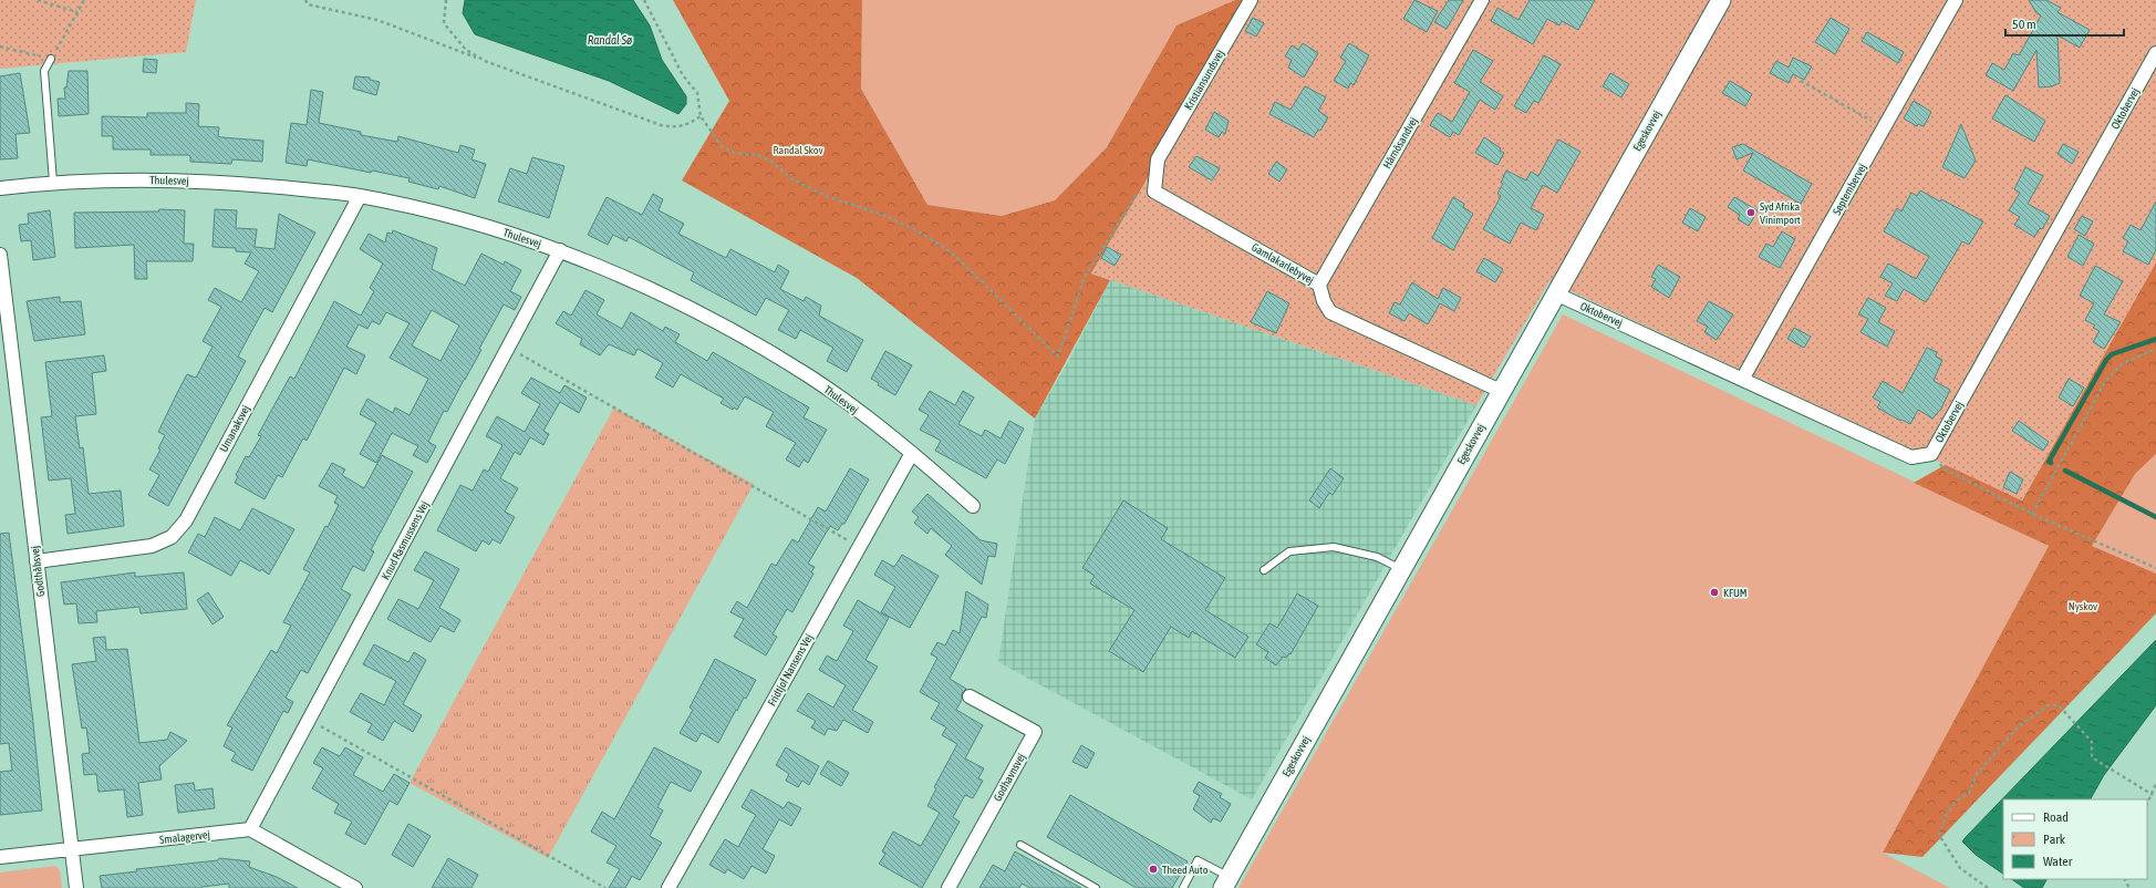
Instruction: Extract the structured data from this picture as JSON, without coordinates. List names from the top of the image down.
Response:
{
  "streets": {
    "street": [
      "Kristiansundsvej",
      "Oktobervej",
      "Egeskovvej",
      "Härnösandvej",
      "Thulesvej",
      "Septembervej",
      "Gamlakarlebyvej",
      "Umanaksvej",
      "Knud Rasmussens Vej",
      "Godthåbsvej",
      "Fridtjof Nansens Vej",
      "Godhavnsvej",
      "Smalagervej"
    ]
  },
  "crossings": [
    ["Kristiansundsvej", "Gamlakarlebyvej"],
    ["Oktobervej", "Egeskovvej"],
    ["Oktobervej", "Septembervej"],
    ["Egeskovvej", "Gamlakarlebyvej"],
    ["Härnösandvej", "Gamlakarlebyvej"],
    ["Thulesvej", "Umanaksvej"],
    ["Thulesvej", "Knud Rasmussens Vej"],
    ["Thulesvej", "Fridtjof Nansens Vej"],
    ["Umanaksvej", "Godthåbsvej"],
    ["Knud Rasmussens Vej", "Smalagervej"],
    ["Godthåbsvej", "Smalagervej"]
  ],
  "water": ["Randal Sø"],
  "parks": ["Randal Skov", "Nyskov"],
  "places": ["Syd Afrika Vinimport", "KFUM", "Theed Auto"],
  "legend": ["Road", "Park", "Water"],
  "scale_bar": "50 m"
}
